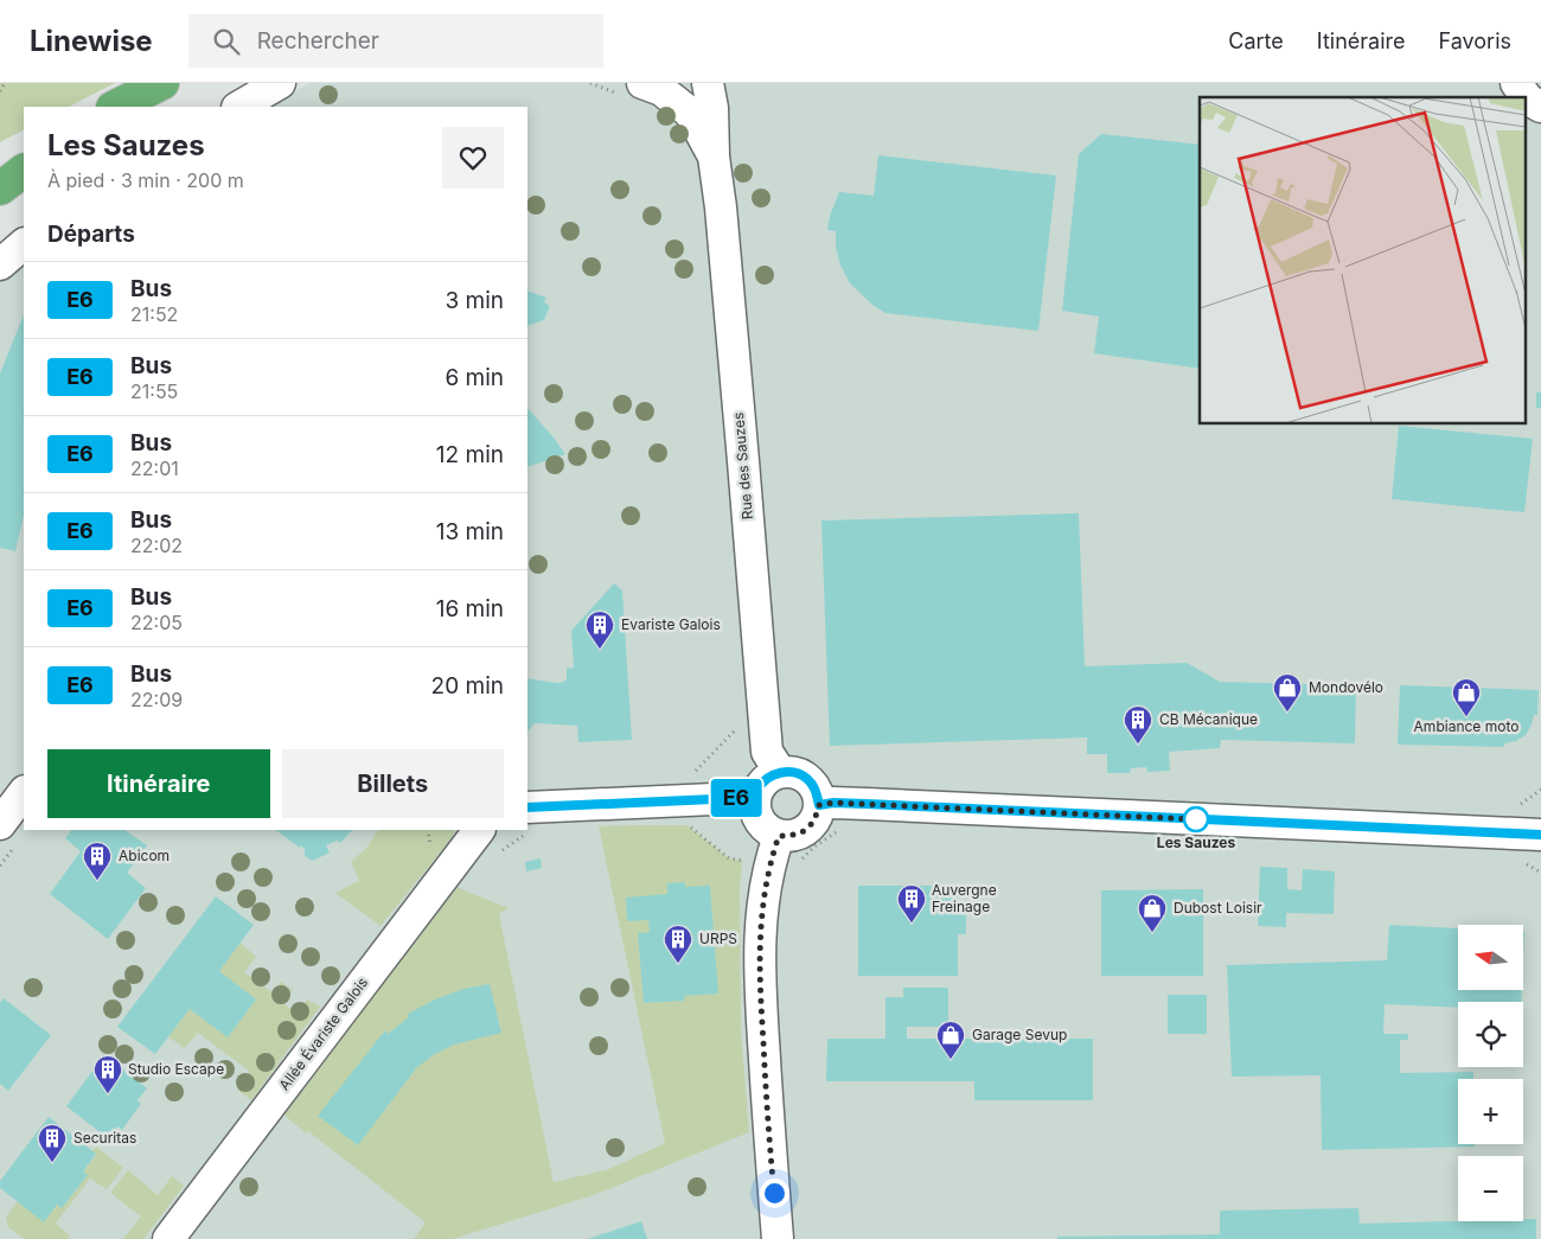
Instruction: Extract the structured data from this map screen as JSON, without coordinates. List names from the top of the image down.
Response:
{
  "streets": {
    "street": ["Rue des Sauzes", "Allée Évariste Galois"]
  },
  "places": {
    "building": [
      "Evariste Galois",
      "CB Mécanique",
      "Abicom",
      "Auvergne Freinage",
      "URPS",
      "Studio Escape",
      "Securitas"
    ],
    "shop": [
      "Mondovélo",
      "Ambiance moto",
      "Dubost Loisir",
      "Garage Sevup"
    ],
    "other": ["Les Sauzes"]
  },
  "lines": ["bus line E6"],
  "north": "left",
  "page": {
    "header": "Linewise",
    "search": "Rechercher",
    "nav": ["Carte", "Itinéraire", "Favoris"],
    "on_map": "E6",
    "heading": [
      ["Les Sauzes", "À pied · 3 min · 200 m"],
      "Départs"
    ],
    "list": [
      {
        "mark": "E6",
        "name": "Bus",
        "note": "21:52",
        "value": "3 min"
      },
      {
        "mark": "E6",
        "name": "Bus",
        "note": "21:55",
        "value": "6 min"
      },
      {
        "mark": "E6",
        "name": "Bus",
        "note": "22:01",
        "value": "12 min"
      },
      {
        "mark": "E6",
        "name": "Bus",
        "note": "22:02",
        "value": "13 min"
      },
      {
        "mark": "E6",
        "name": "Bus",
        "note": "22:05",
        "value": "16 min"
      },
      {
        "mark": "E6",
        "name": "Bus",
        "note": "22:09",
        "value": "20 min"
      }
    ],
    "buttons": ["Itinéraire", "Billets"],
    "map_buttons": ["+", "−"]
  }
}
